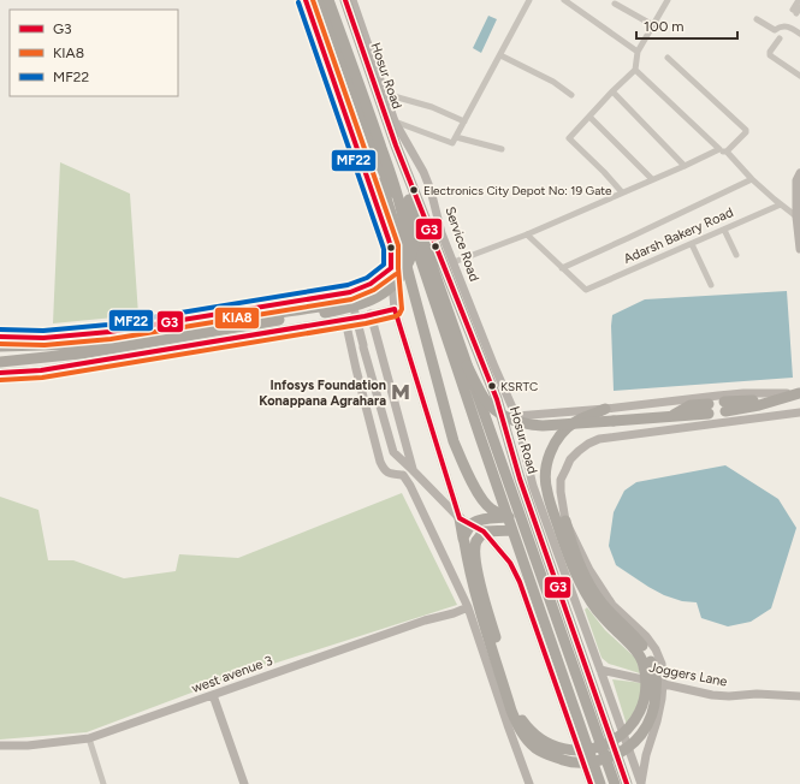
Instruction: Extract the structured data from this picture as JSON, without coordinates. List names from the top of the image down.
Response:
{
  "streets": {
    "highway": ["Hosur Road"],
    "street": [
      "Adarsh Bakery Road",
      "Service Road",
      "west avenue 3",
      "Joggers Lane"
    ]
  },
  "crossings": [
    ["Service Road", "Joggers Lane"]
  ],
  "places": {
    "other": ["Electronics City Depot No: 19 Gate", "KSRTC"],
    "metro station": ["Infosys Foundation Konappana Agrahara"]
  },
  "lines": ["transit line G3", "transit line KIA8", "transit line MF22"],
  "legend": ["G3", "KIA8", "MF22"],
  "scale_bar": "100 m"
}
